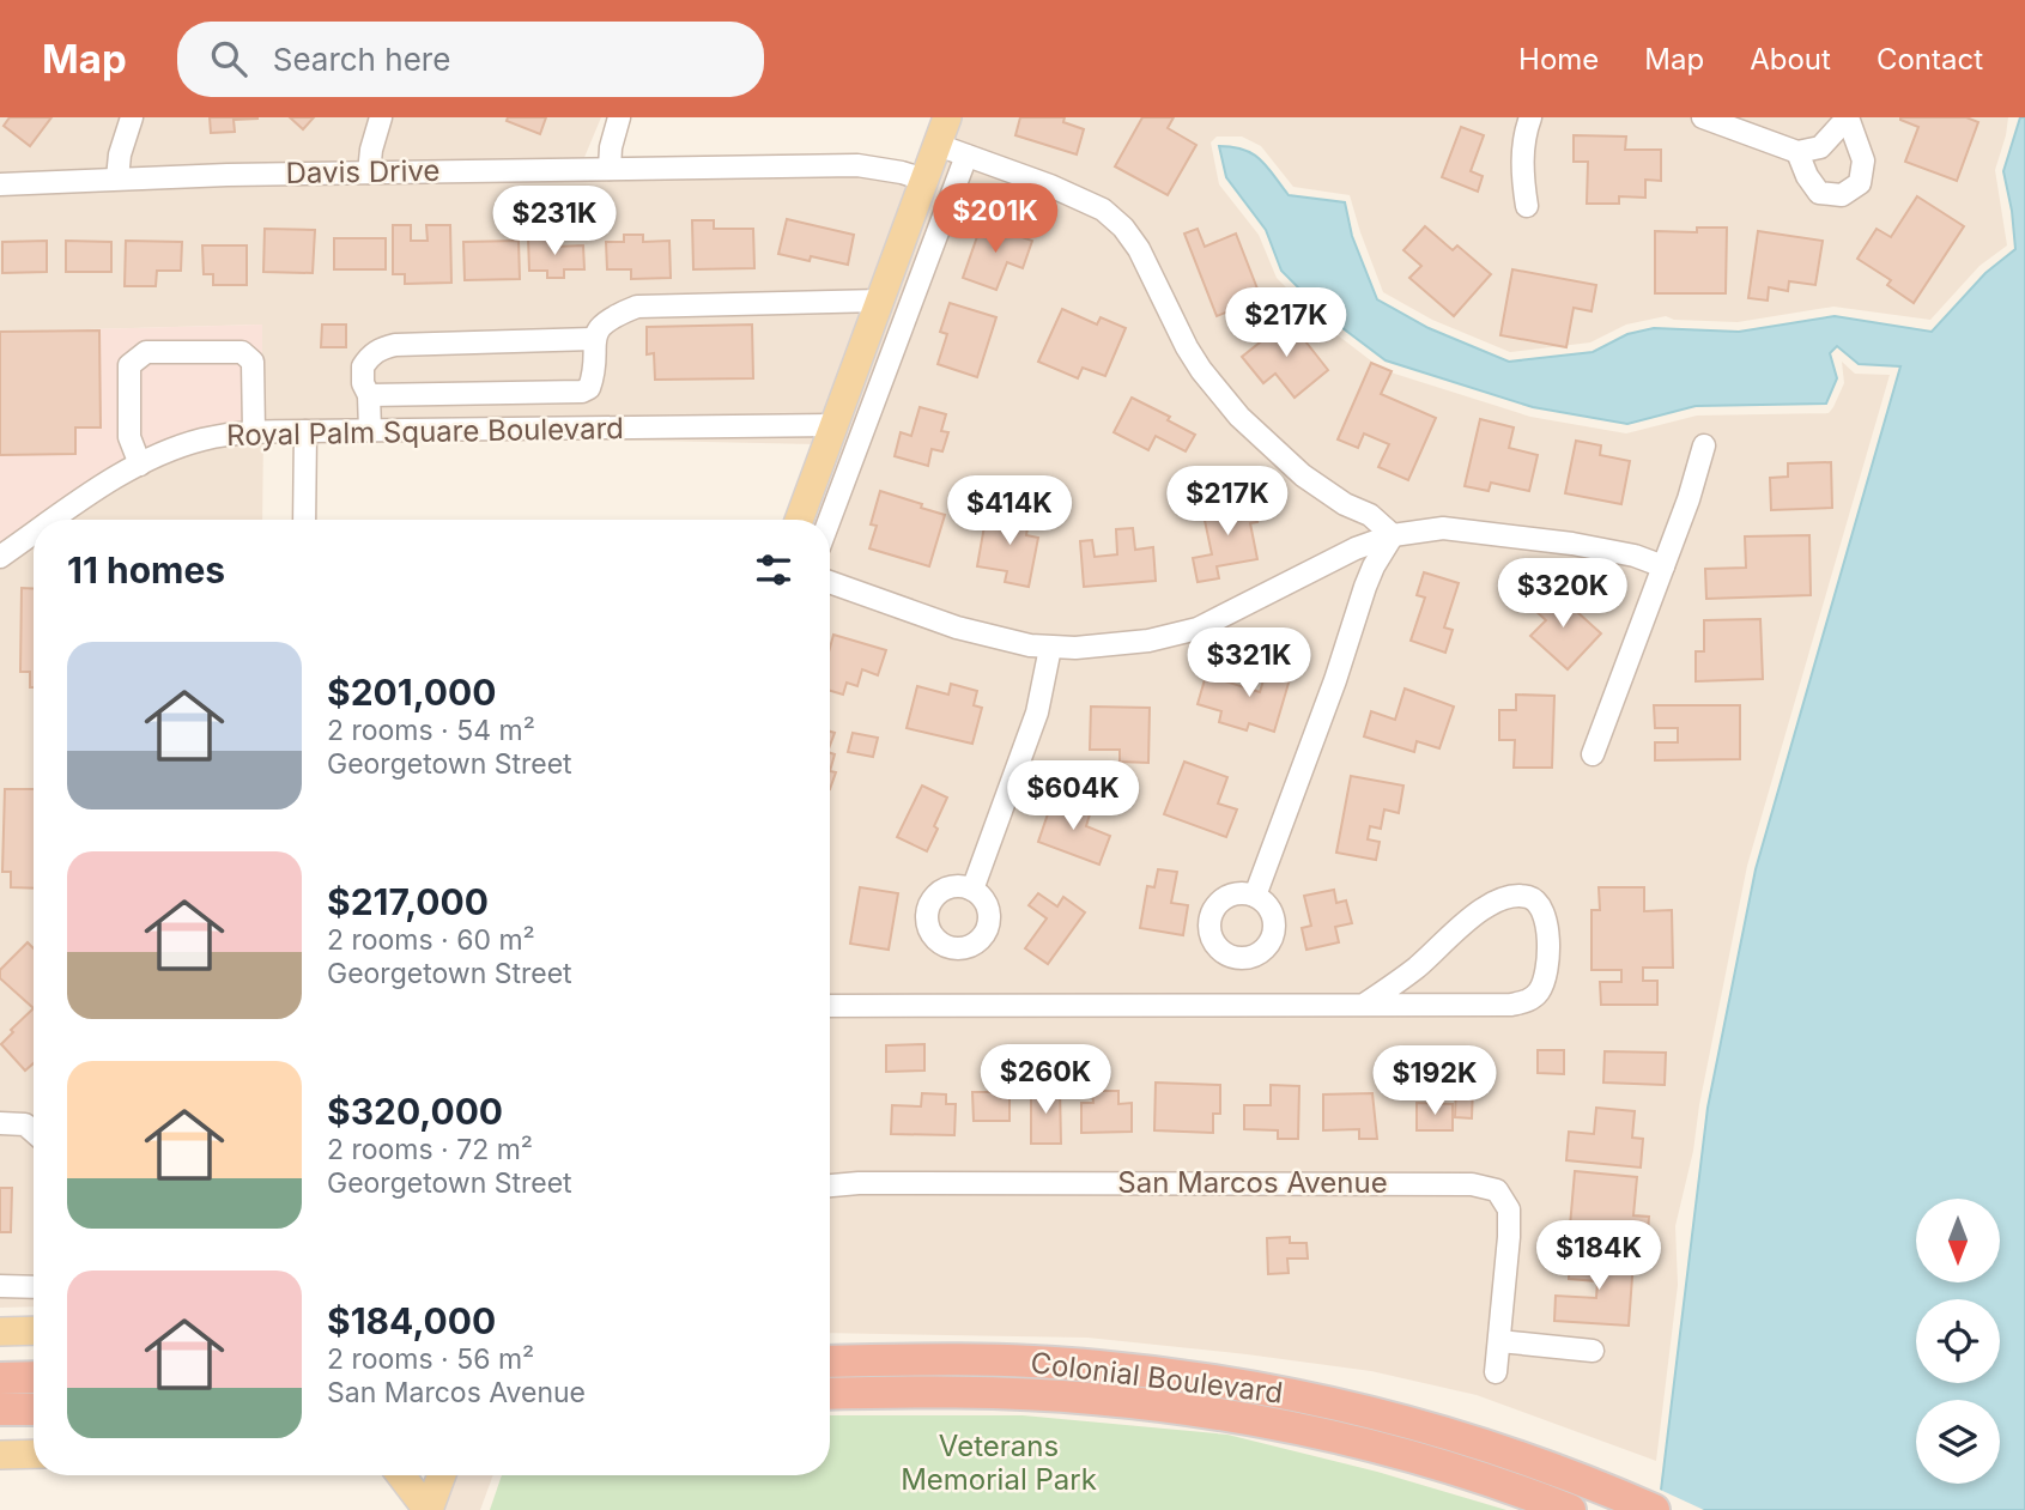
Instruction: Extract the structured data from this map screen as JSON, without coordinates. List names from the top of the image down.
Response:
{
  "streets": {
    "highway": ["Colonial Boulevard"],
    "street": ["Davis Drive", "Royal Palm Square Boulevard", "San Marcos Avenue"]
  },
  "parks": ["Veterans Memorial Park"],
  "north": "bottom",
  "page": {
    "header": "Map",
    "search": "Search here",
    "nav": [
      "Home",
      "Map",
      "About",
      "Contact"
    ],
    "price": [
      "$201K",
      "$231K",
      "$217K",
      "$217K",
      "$414K",
      "$320K",
      "$321K",
      "$604K",
      "$260K",
      "$192K",
      "$184K"
    ],
    "heading": "11 homes",
    "list": [
      {
        "name": "$201,000",
        "note": "2 rooms · 54 m² · Georgetown Street"
      },
      {
        "name": "$217,000",
        "note": "2 rooms · 60 m² · Georgetown Street"
      },
      {
        "name": "$320,000",
        "note": "2 rooms · 72 m² · Georgetown Street"
      },
      {
        "name": "$184,000",
        "note": "2 rooms · 56 m² · San Marcos Avenue"
      }
    ]
  }
}
